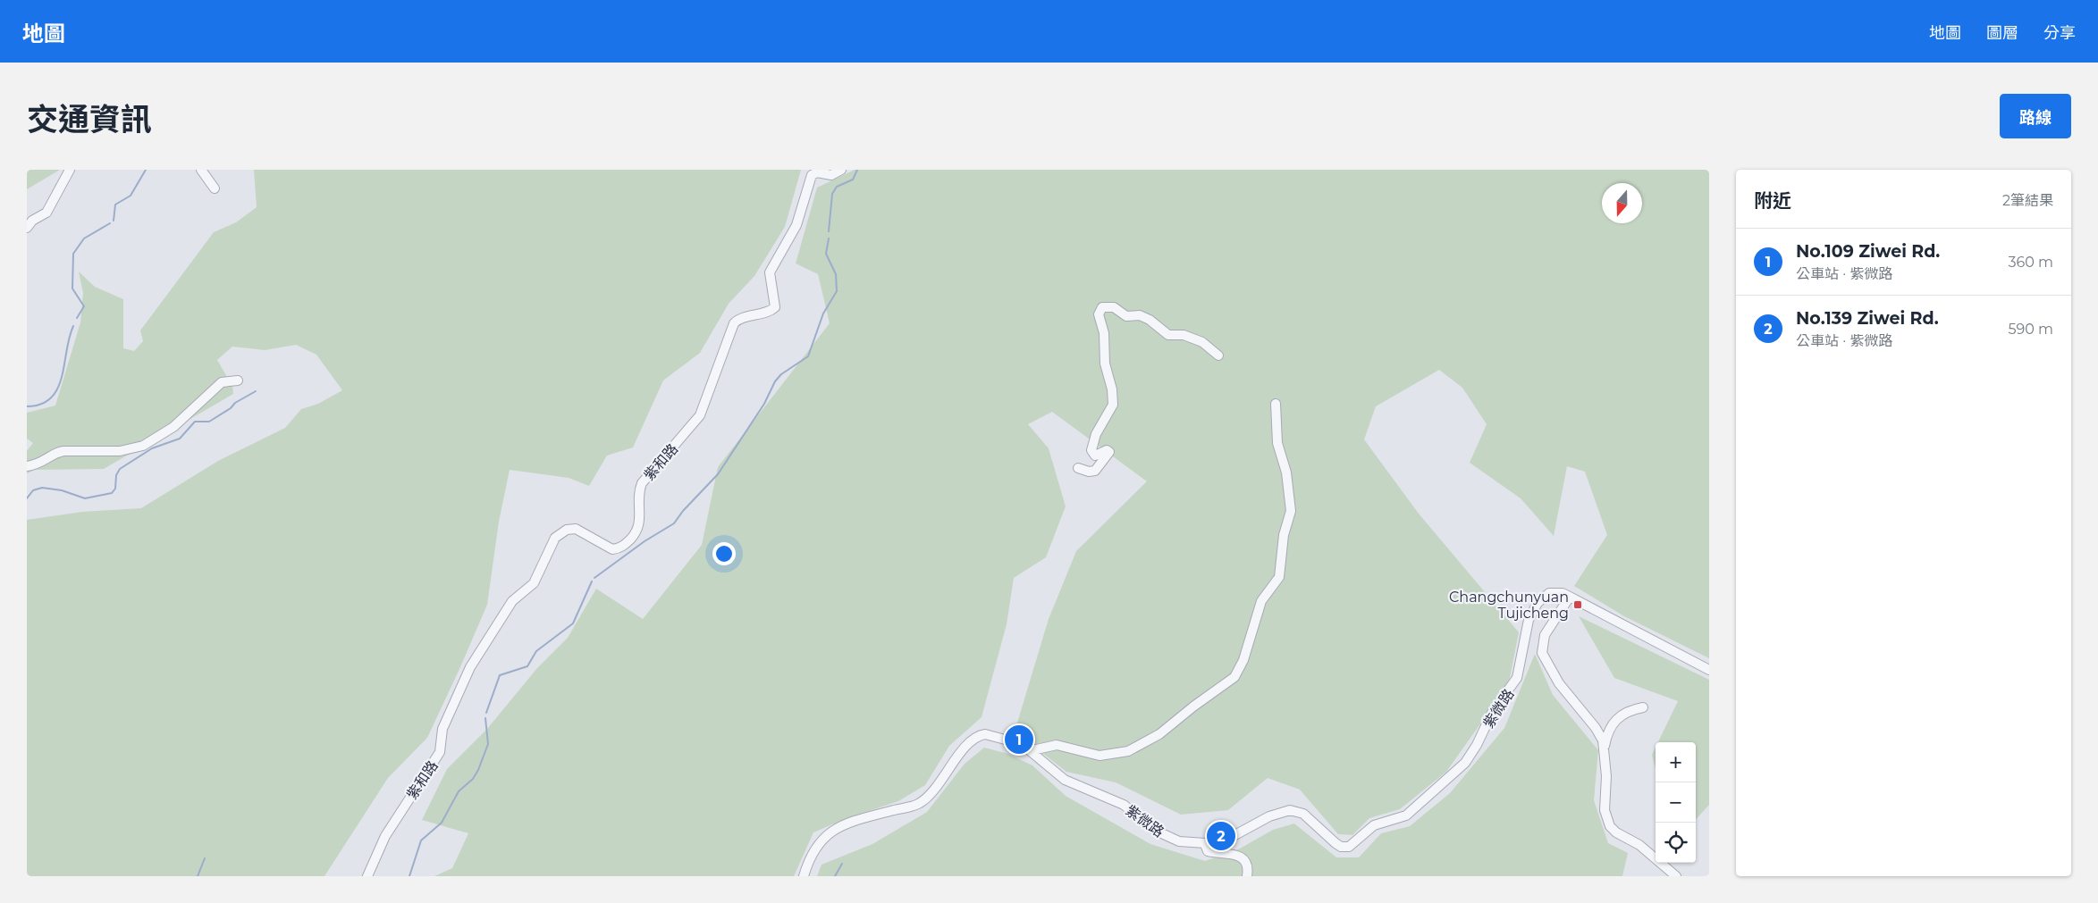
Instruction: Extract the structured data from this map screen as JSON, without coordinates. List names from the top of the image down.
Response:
{
  "streets": {
    "street": ["紫和路", "紫微路"]
  },
  "places": {
    "transit": ["Changchunyuan Tujicheng"]
  },
  "north": "bottom",
  "page": {
    "header": "地圖",
    "nav": ["地圖", "圖層", "分享"],
    "title": "交通資訊",
    "buttons": "路線",
    "heading": ["附近", "2筆結果"],
    "list": [
      {
        "mark": "1",
        "name": "No.109 Ziwei Rd.",
        "note": "公車站 · 紫微路",
        "value": "360 m"
      },
      {
        "mark": "2",
        "name": "No.139 Ziwei Rd.",
        "note": "公車站 · 紫微路",
        "value": "590 m"
      }
    ],
    "pins": ["1", "2"],
    "map_buttons": ["+", "−"]
  }
}
